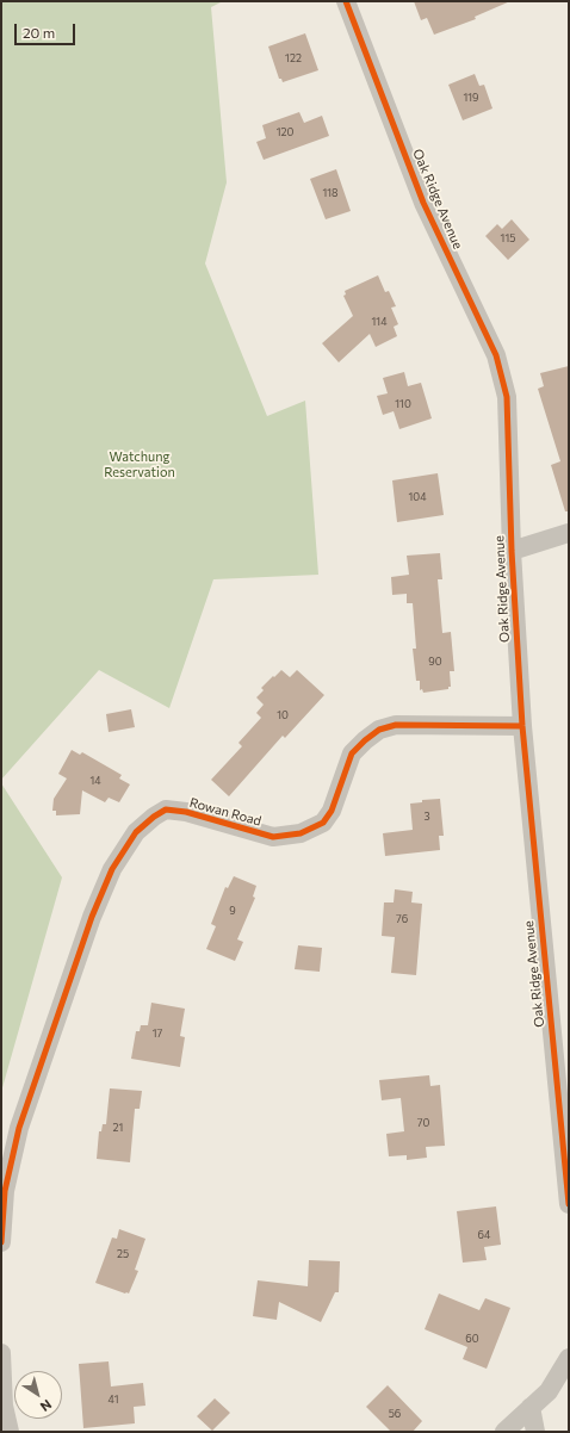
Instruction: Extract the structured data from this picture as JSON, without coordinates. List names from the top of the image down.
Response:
{
  "streets": {
    "street": ["Oak Ridge Avenue", "Rowan Road"]
  },
  "crossings": [
    ["Oak Ridge Avenue", "Rowan Road"]
  ],
  "parks": ["Watchung Reservation"],
  "house_numbers": [
    "122",
    "119",
    "120",
    "118",
    "115",
    "114",
    "110",
    "104",
    "90",
    "10",
    "14",
    "3",
    "9",
    "76",
    "17",
    "70",
    "21",
    "64",
    "25",
    "60",
    "41",
    "56"
  ],
  "scale_bar": "20 m",
  "north": "bottom right"
}
